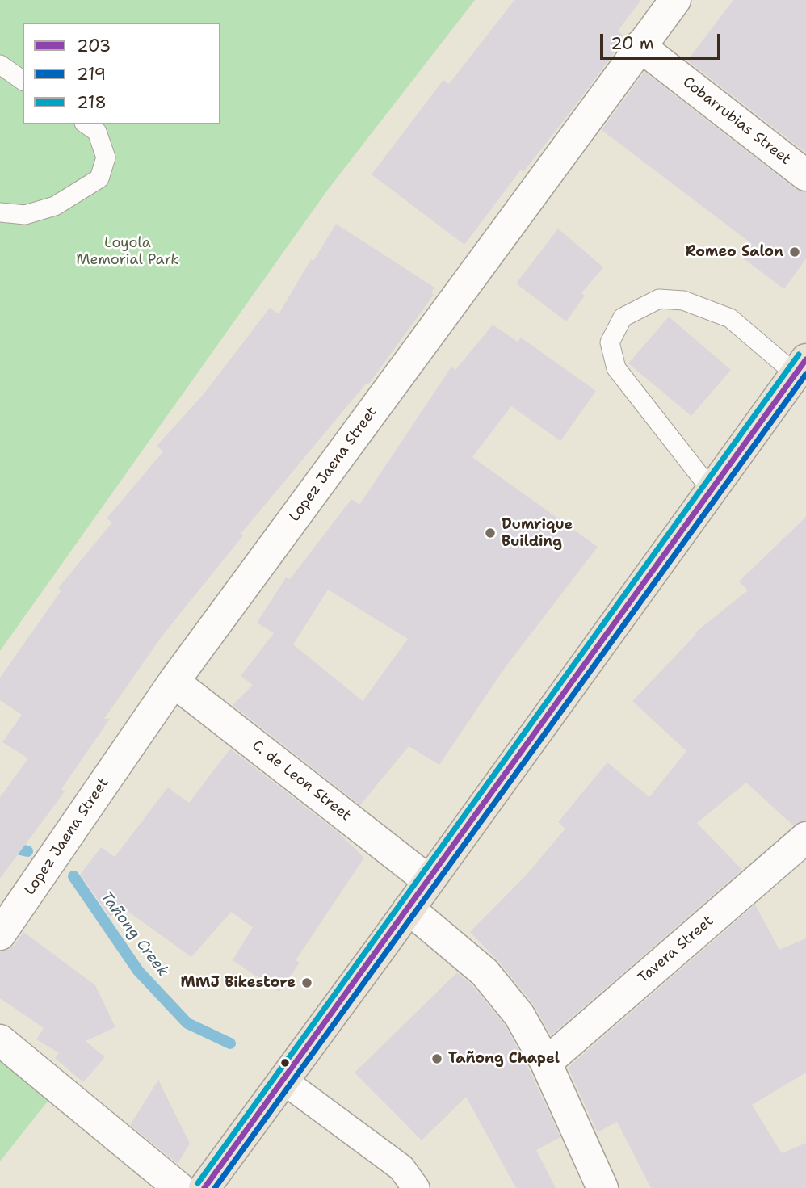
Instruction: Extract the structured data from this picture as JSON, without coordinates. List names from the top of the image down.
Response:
{
  "streets": {
    "street": [
      "Cobarrubias Street",
      "Lopez Jaena Street",
      "C. de Leon Street",
      "Tavera Street"
    ]
  },
  "crossings": [
    ["Cobarrubias Street", "Lopez Jaena Street"],
    ["Lopez Jaena Street", "C. de Leon Street"]
  ],
  "water": ["Tañong Creek"],
  "parks": ["Loyola Memorial Park"],
  "places": [
    "Romeo Salon",
    "Dumrique Building",
    "MMJ Bikestore",
    "Tañong Chapel"
  ],
  "lines": ["transit line 218", "transit line 203", "transit line 219"],
  "legend": ["203", "219", "218"],
  "scale_bar": "20 m"
}
